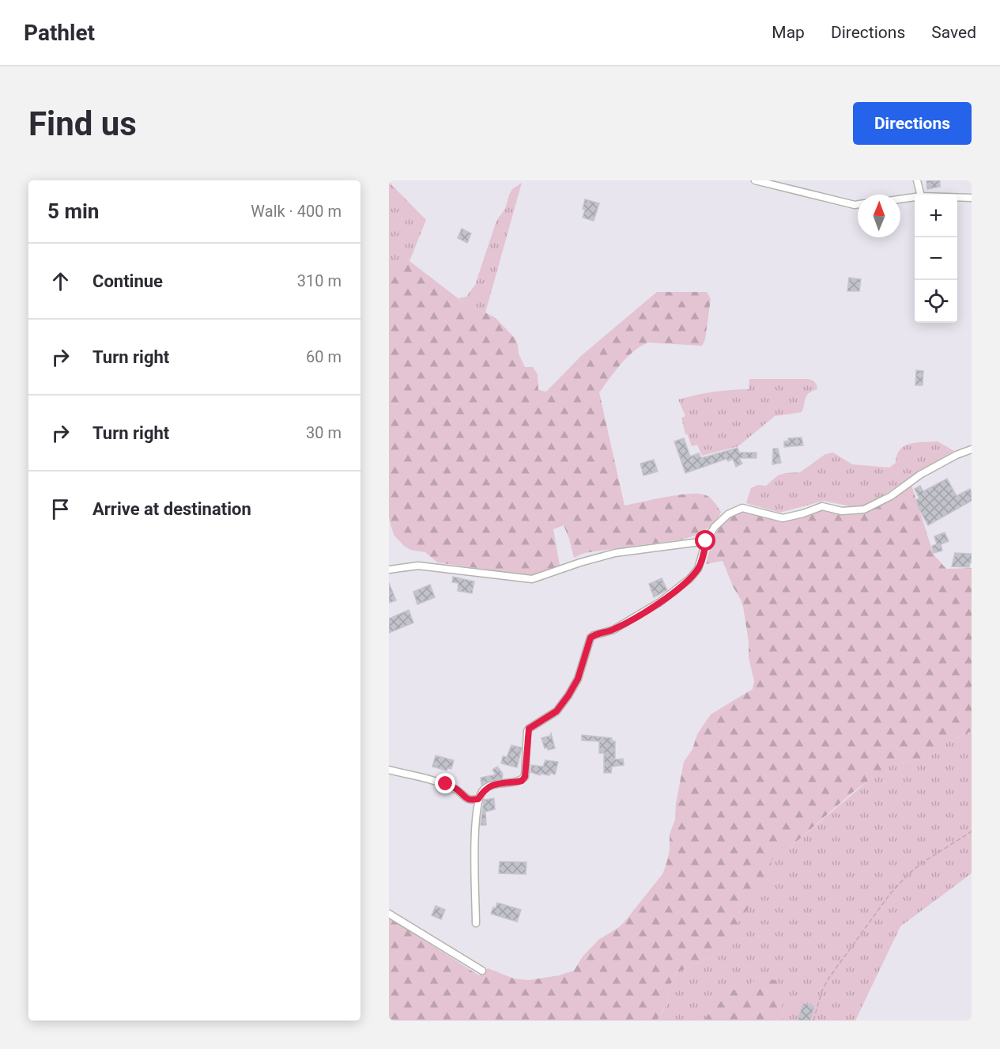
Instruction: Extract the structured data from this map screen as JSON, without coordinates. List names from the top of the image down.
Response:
{
  "north": "top",
  "page": {
    "header": "Pathlet",
    "nav": ["Map", "Directions", "Saved"],
    "buttons": "Directions",
    "title": "Find us",
    "heading": ["5 min", "Walk · 400 m"],
    "map_buttons": ["+", "−"],
    "list": [
      ["Continue", "310 m"],
      ["Turn right", "60 m"],
      ["Turn right", "30 m"],
      "Arrive at destination"
    ]
  }
}
